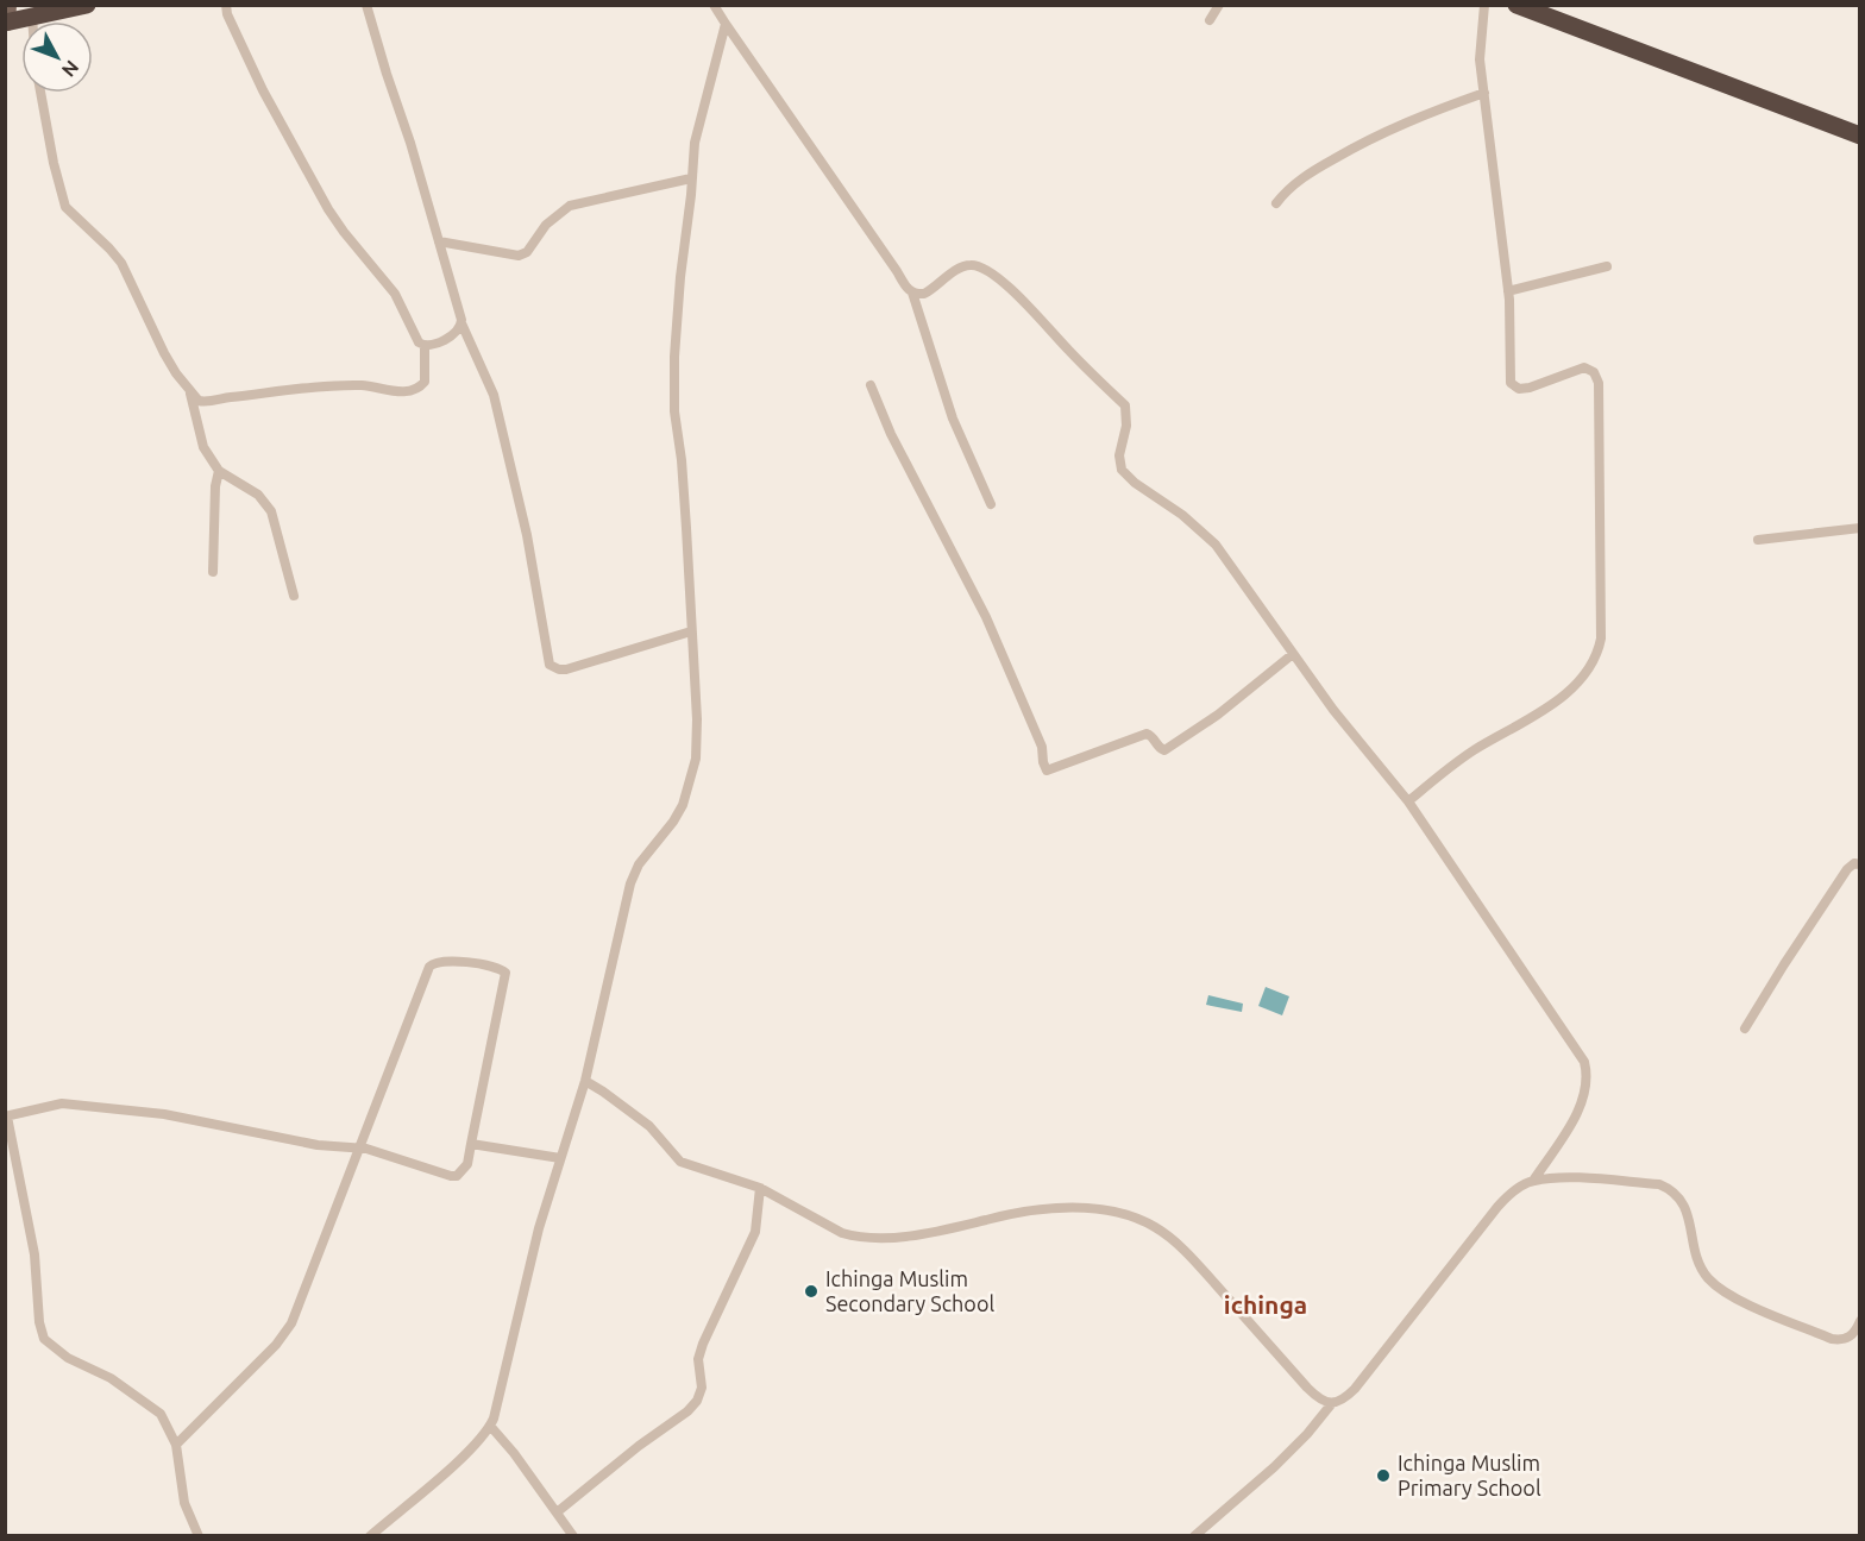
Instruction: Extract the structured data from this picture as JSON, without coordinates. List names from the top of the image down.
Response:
{
  "districts": ["ichinga"],
  "places": ["Ichinga Muslim Secondary School", "Ichinga Muslim Primary School"],
  "north": "bottom right"
}
